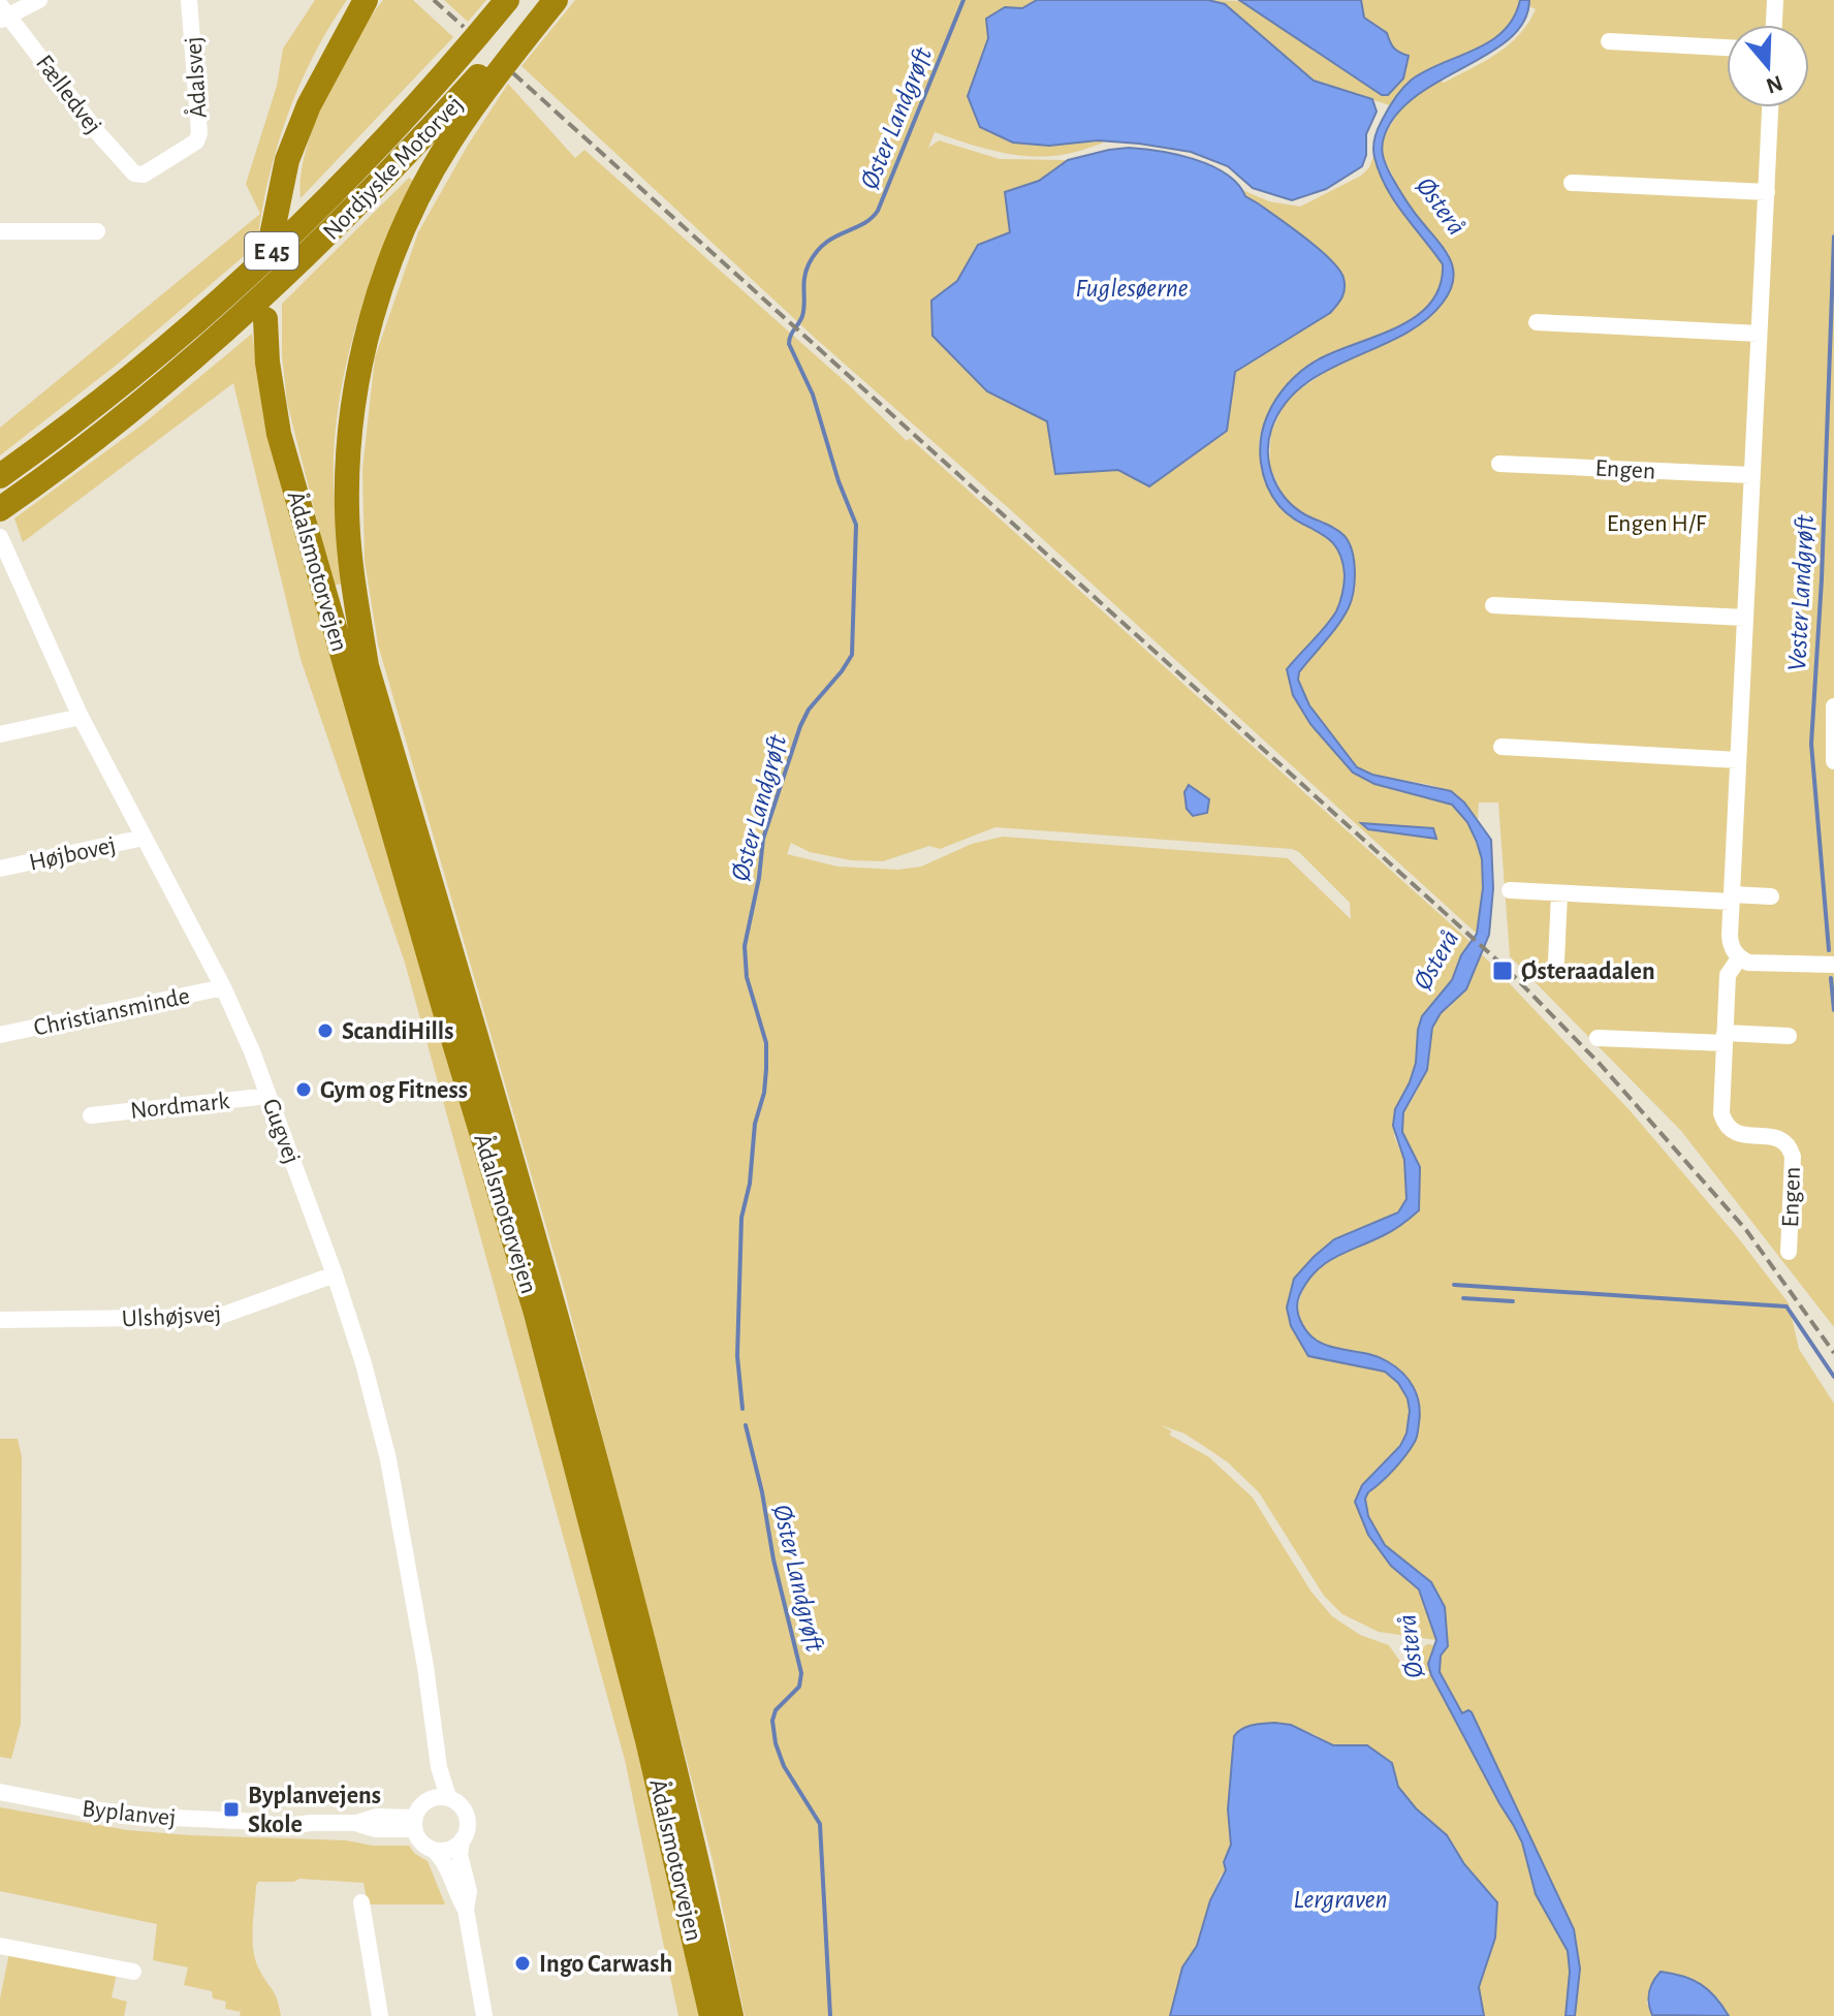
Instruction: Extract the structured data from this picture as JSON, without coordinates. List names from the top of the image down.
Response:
{
  "streets": {
    "highway": ["Nordjyske Motorvej", "E 45", "Ådalsmotorvejen"],
    "street": [
      "Ådalsvej",
      "Fælledvej",
      "Engen",
      "Højbovej",
      "Christiansminde",
      "Nordmark",
      "Gugvej",
      "Ulshøjsvej",
      "Byplanvej"
    ]
  },
  "crossings": [
    ["Ådalsvej", "Fælledvej"],
    ["Højbovej", "Gugvej"],
    ["Christiansminde", "Gugvej"],
    ["Nordmark", "Gugvej"],
    ["Gugvej", "Ulshøjsvej"],
    ["Gugvej", "Byplanvej"]
  ],
  "water": [
    "Øster Landgrøft",
    "Østerå",
    "Fuglesøerne",
    "Vester Landgrøft",
    "Lergraven"
  ],
  "parks": ["Engen H/F"],
  "places": {
    "transit": ["Østeraadalen", "Byplanvejens Skole"],
    "other": ["ScandiHills", "Gym og Fitness", "Ingo Carwash"]
  },
  "north": "bottom"
}
